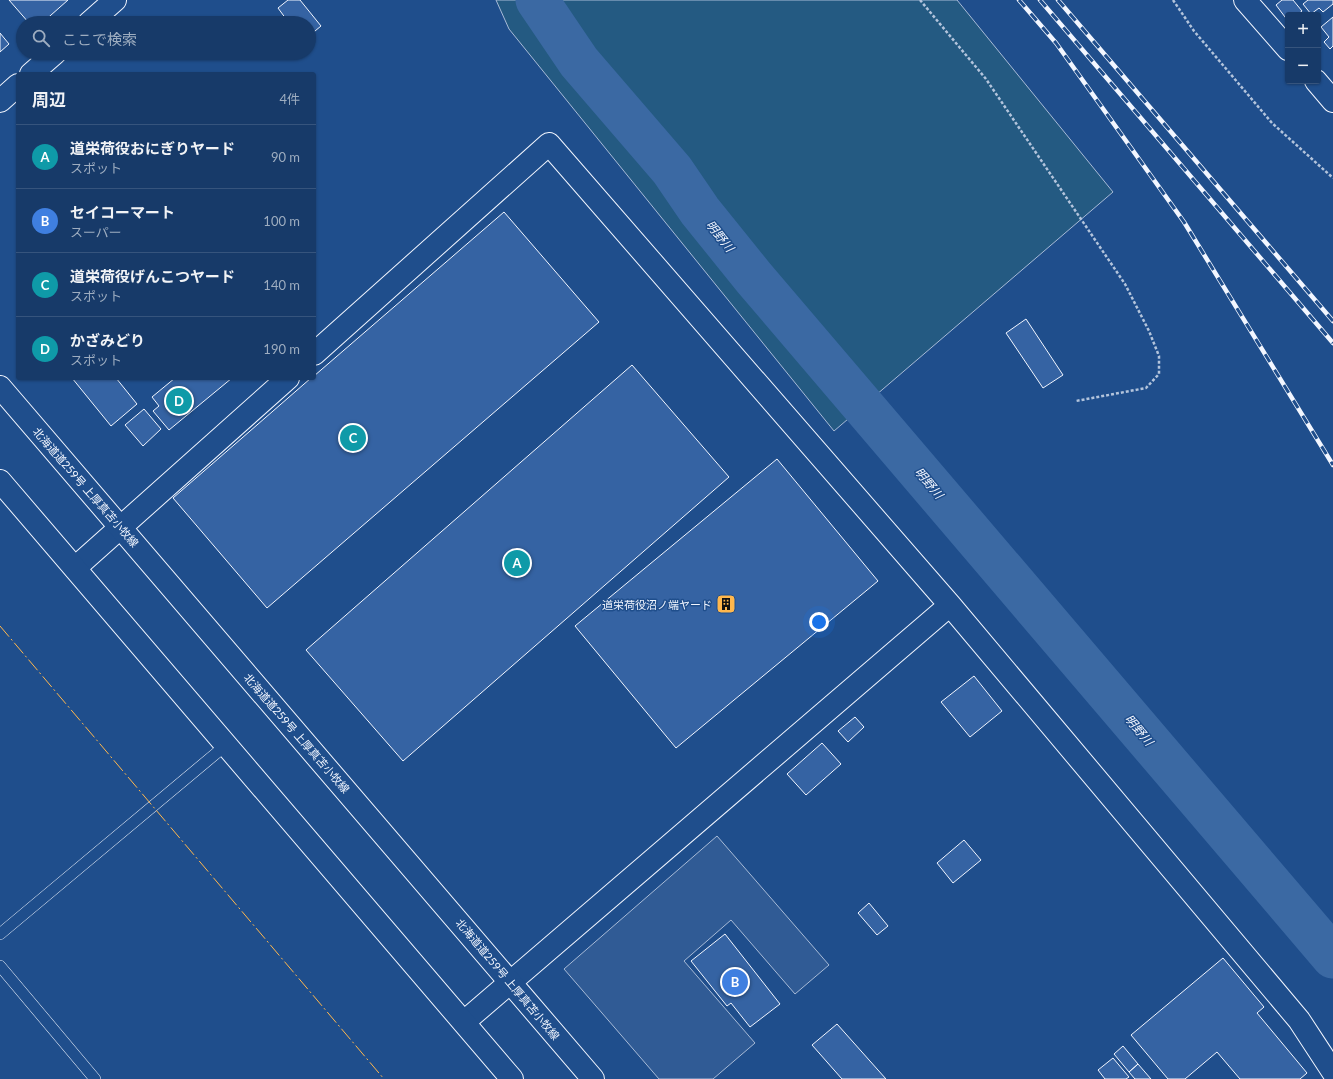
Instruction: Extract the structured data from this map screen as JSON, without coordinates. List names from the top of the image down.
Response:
{
  "streets": {
    "street": ["北海道道259号 上厚真苫小牧線"]
  },
  "water": ["明野川"],
  "places": {
    "building": ["道栄荷役沼ノ端ヤード"]
  },
  "page": {
    "map_buttons": ["+", "−"],
    "search": "ここで検索",
    "heading": ["周辺", "4件"],
    "list": [
      {
        "mark": "A",
        "name": "道栄荷役おにぎりヤード",
        "note": "スポット",
        "value": "90 m"
      },
      {
        "mark": "B",
        "name": "セイコーマート",
        "note": "スーパー",
        "value": "100 m"
      },
      {
        "mark": "C",
        "name": "道栄荷役げんこつヤード",
        "note": "スポット",
        "value": "140 m"
      },
      {
        "mark": "D",
        "name": "かざみどり",
        "note": "スポット",
        "value": "190 m"
      }
    ],
    "pins": [
      "D",
      "C",
      "A",
      "B"
    ]
  }
}
